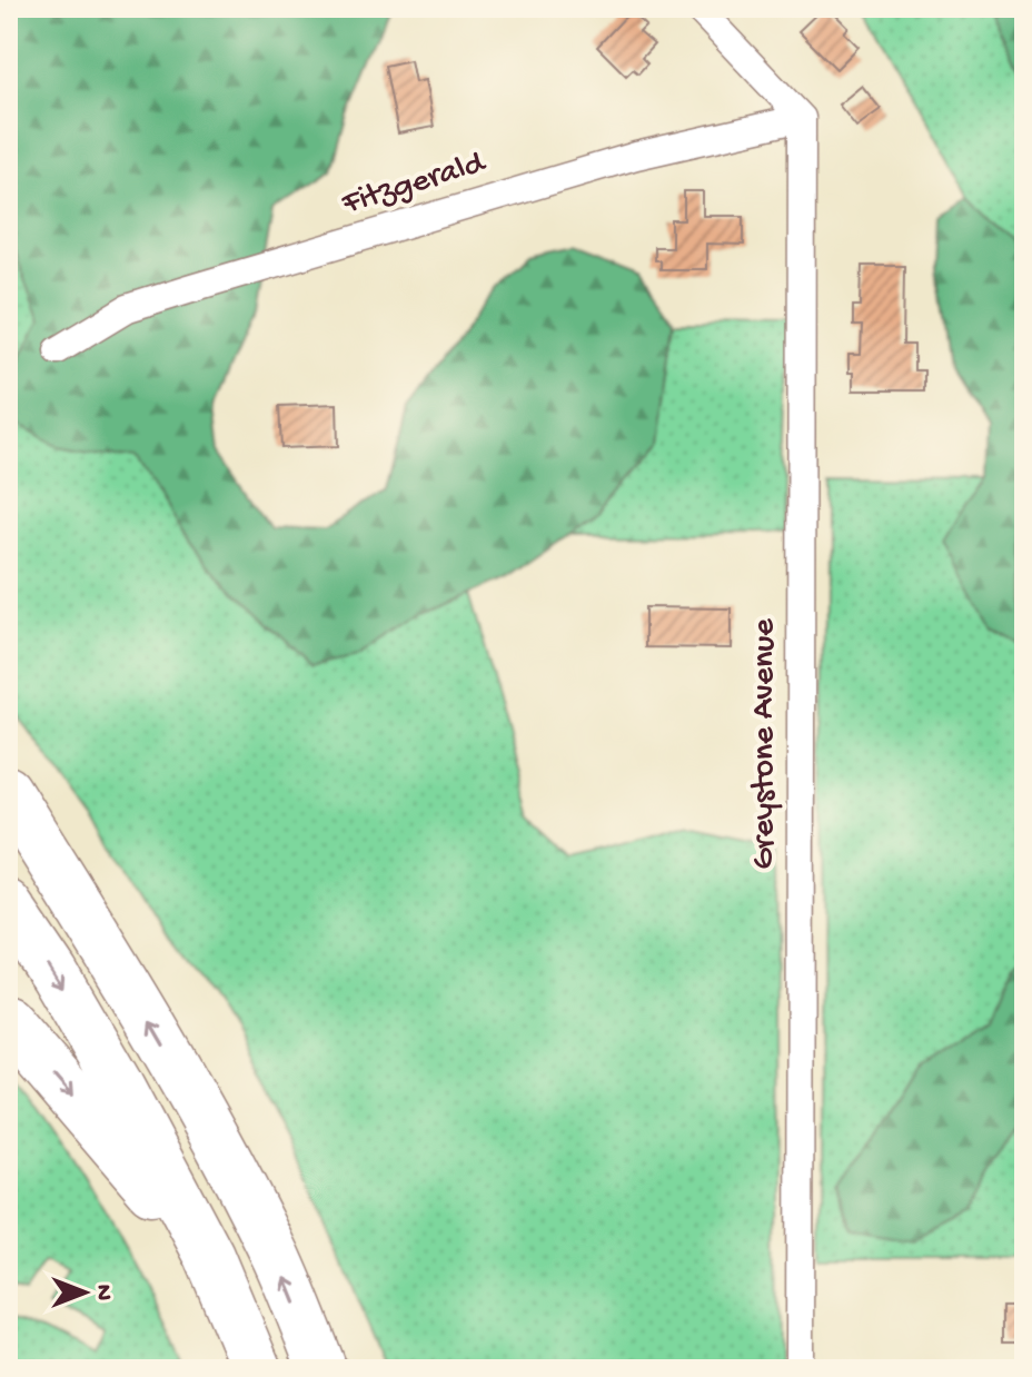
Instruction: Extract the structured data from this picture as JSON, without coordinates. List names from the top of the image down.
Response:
{
  "streets": {
    "street": ["Fitzgerald", "Greystone Avenue"]
  },
  "crossings": [
    ["Fitzgerald", "Greystone Avenue"]
  ],
  "north": "right"
}
